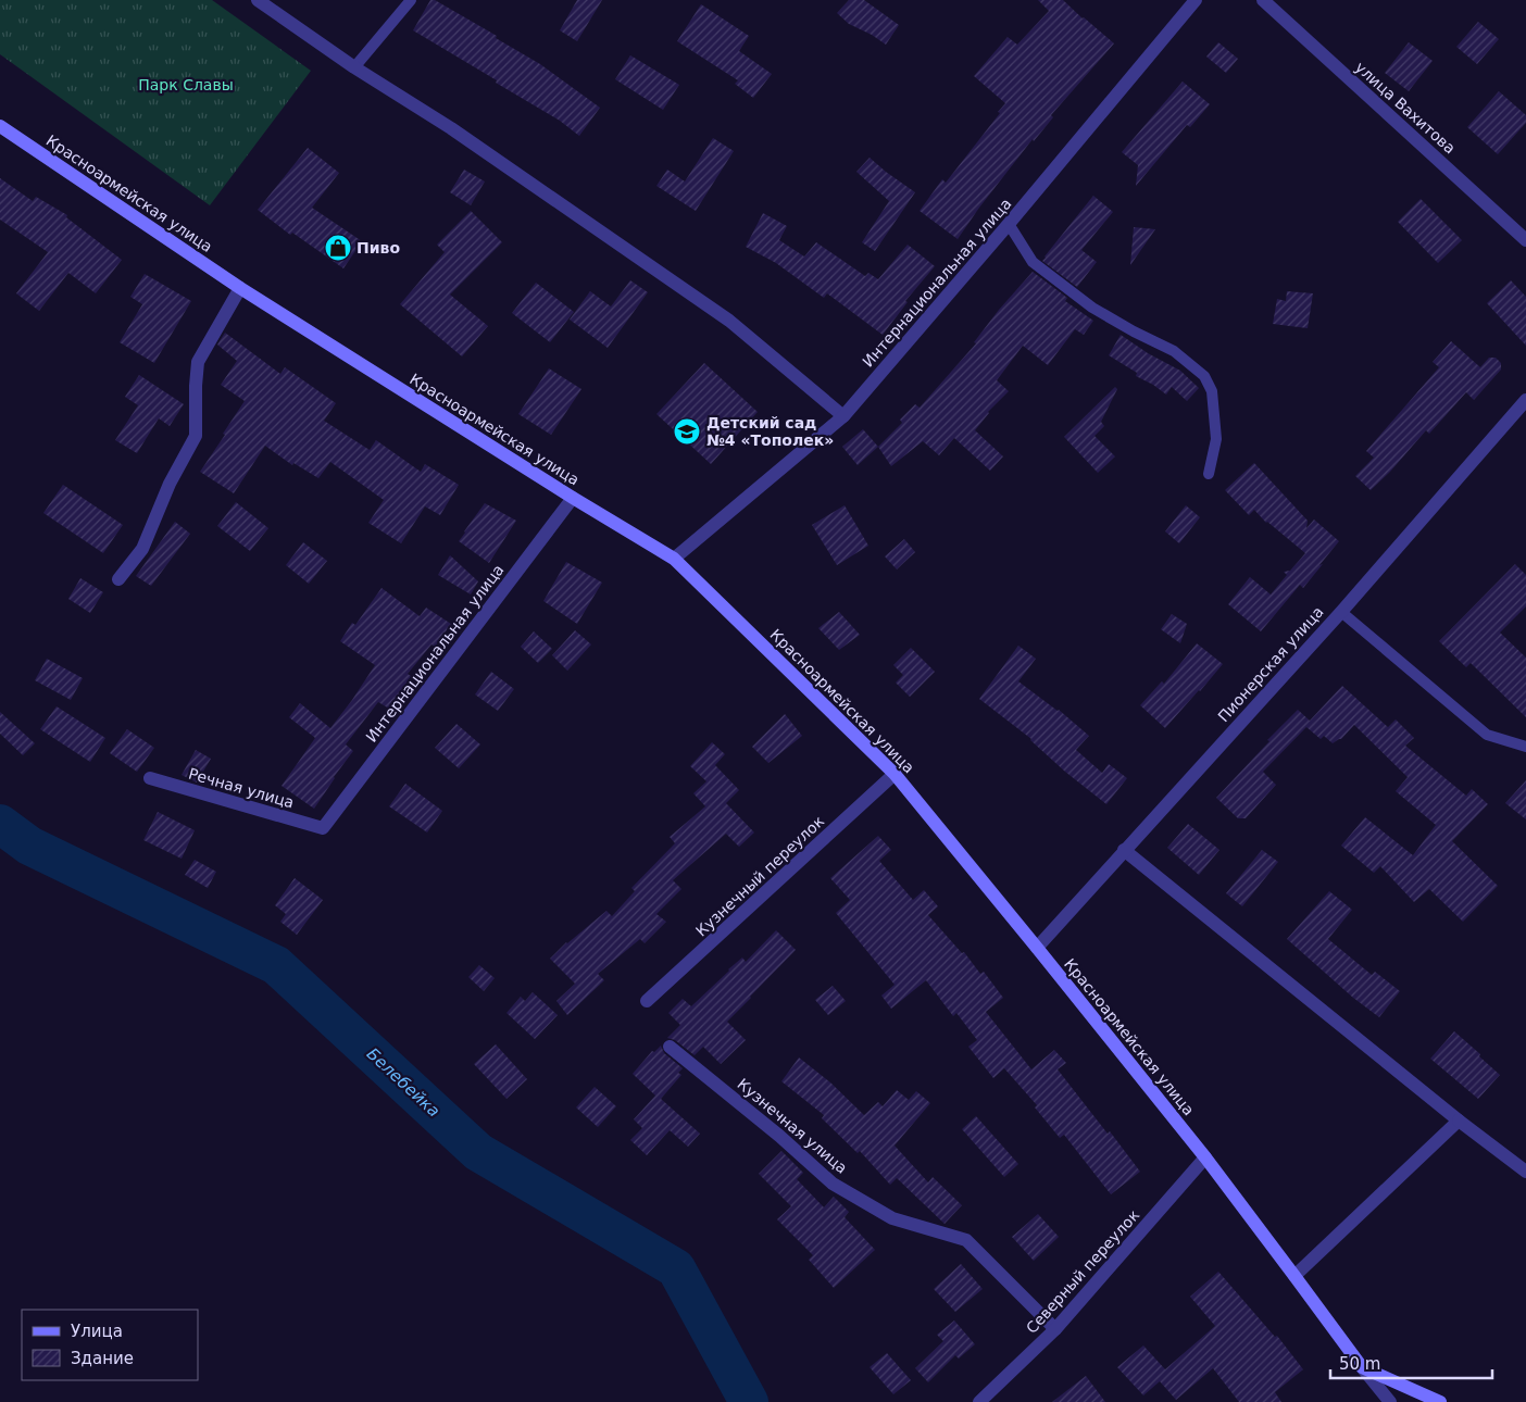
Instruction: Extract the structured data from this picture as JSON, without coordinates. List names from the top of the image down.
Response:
{
  "streets": {
    "main road": ["Красноармейская улица"],
    "street": [
      "улица Вахитова",
      "Интернациональная улица",
      "Пионерская улица",
      "Речная улица",
      "Кузнечный переулок",
      "Кузнечная улица",
      "Северный переулок"
    ]
  },
  "crossings": [
    ["Красноармейская улица", "Интернациональная улица"],
    ["Красноармейская улица", "Пионерская улица"],
    ["Красноармейская улица", "Кузнечный переулок"],
    ["Красноармейская улица", "Северный переулок"],
    ["Интернациональная улица", "Речная улица"],
    ["Кузнечная улица", "Северный переулок"]
  ],
  "water": ["Белебейка"],
  "parks": ["Парк Славы"],
  "places": {
    "shop": ["Пиво"],
    "school or university": ["Детский сад №4 «Тополек»"]
  },
  "legend": ["Улица", "Здание"],
  "scale_bar": "50 m"
}
